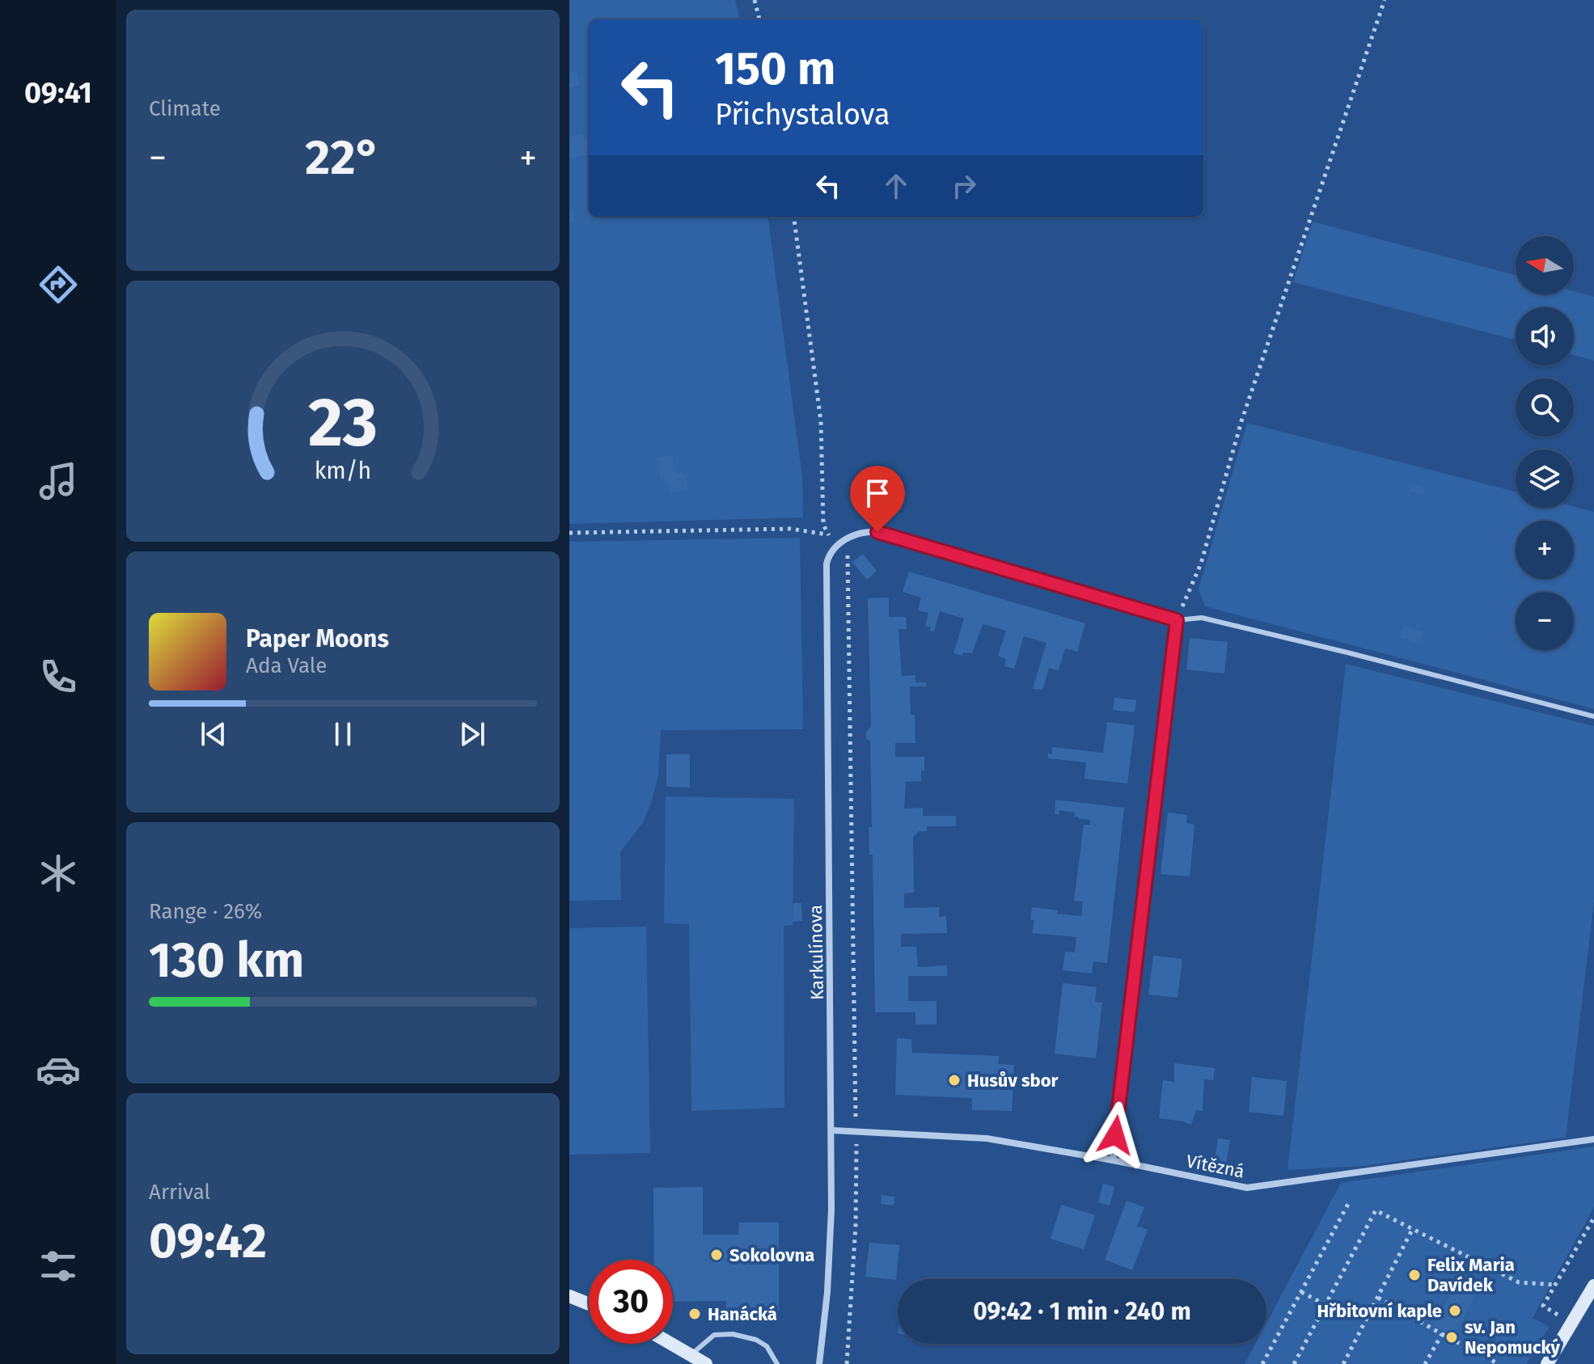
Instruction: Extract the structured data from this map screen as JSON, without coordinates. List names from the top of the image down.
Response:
{
  "streets": {
    "street": ["Karkulínova", "Vítězná"]
  },
  "crossings": [
    ["Karkulínova", "Vítězná"]
  ],
  "places": [
    "Husův sbor",
    "Sokolovna",
    "Felix Maria Davídek",
    "Hřbitovní kaple",
    "Hanácká",
    "sv. Jan Nepomucký"
  ],
  "north": "left",
  "page": {
    "tabs": "09:41",
    "tile": [
      "Climate",
      ["Range · 26%", "130 km"],
      ["Arrival", "09:42"]
    ],
    "turn": ["150 m", "Přichystalova"],
    "heat": ["−", "22°", "+"],
    "map_buttons": ["+", "−"],
    "song": ["Paper Moons", "Ada Vale"],
    "limit": "30",
    "trip": "09:42 · 1 min · 240 m",
    "gauge": ["23", "km/h"]
  }
}
